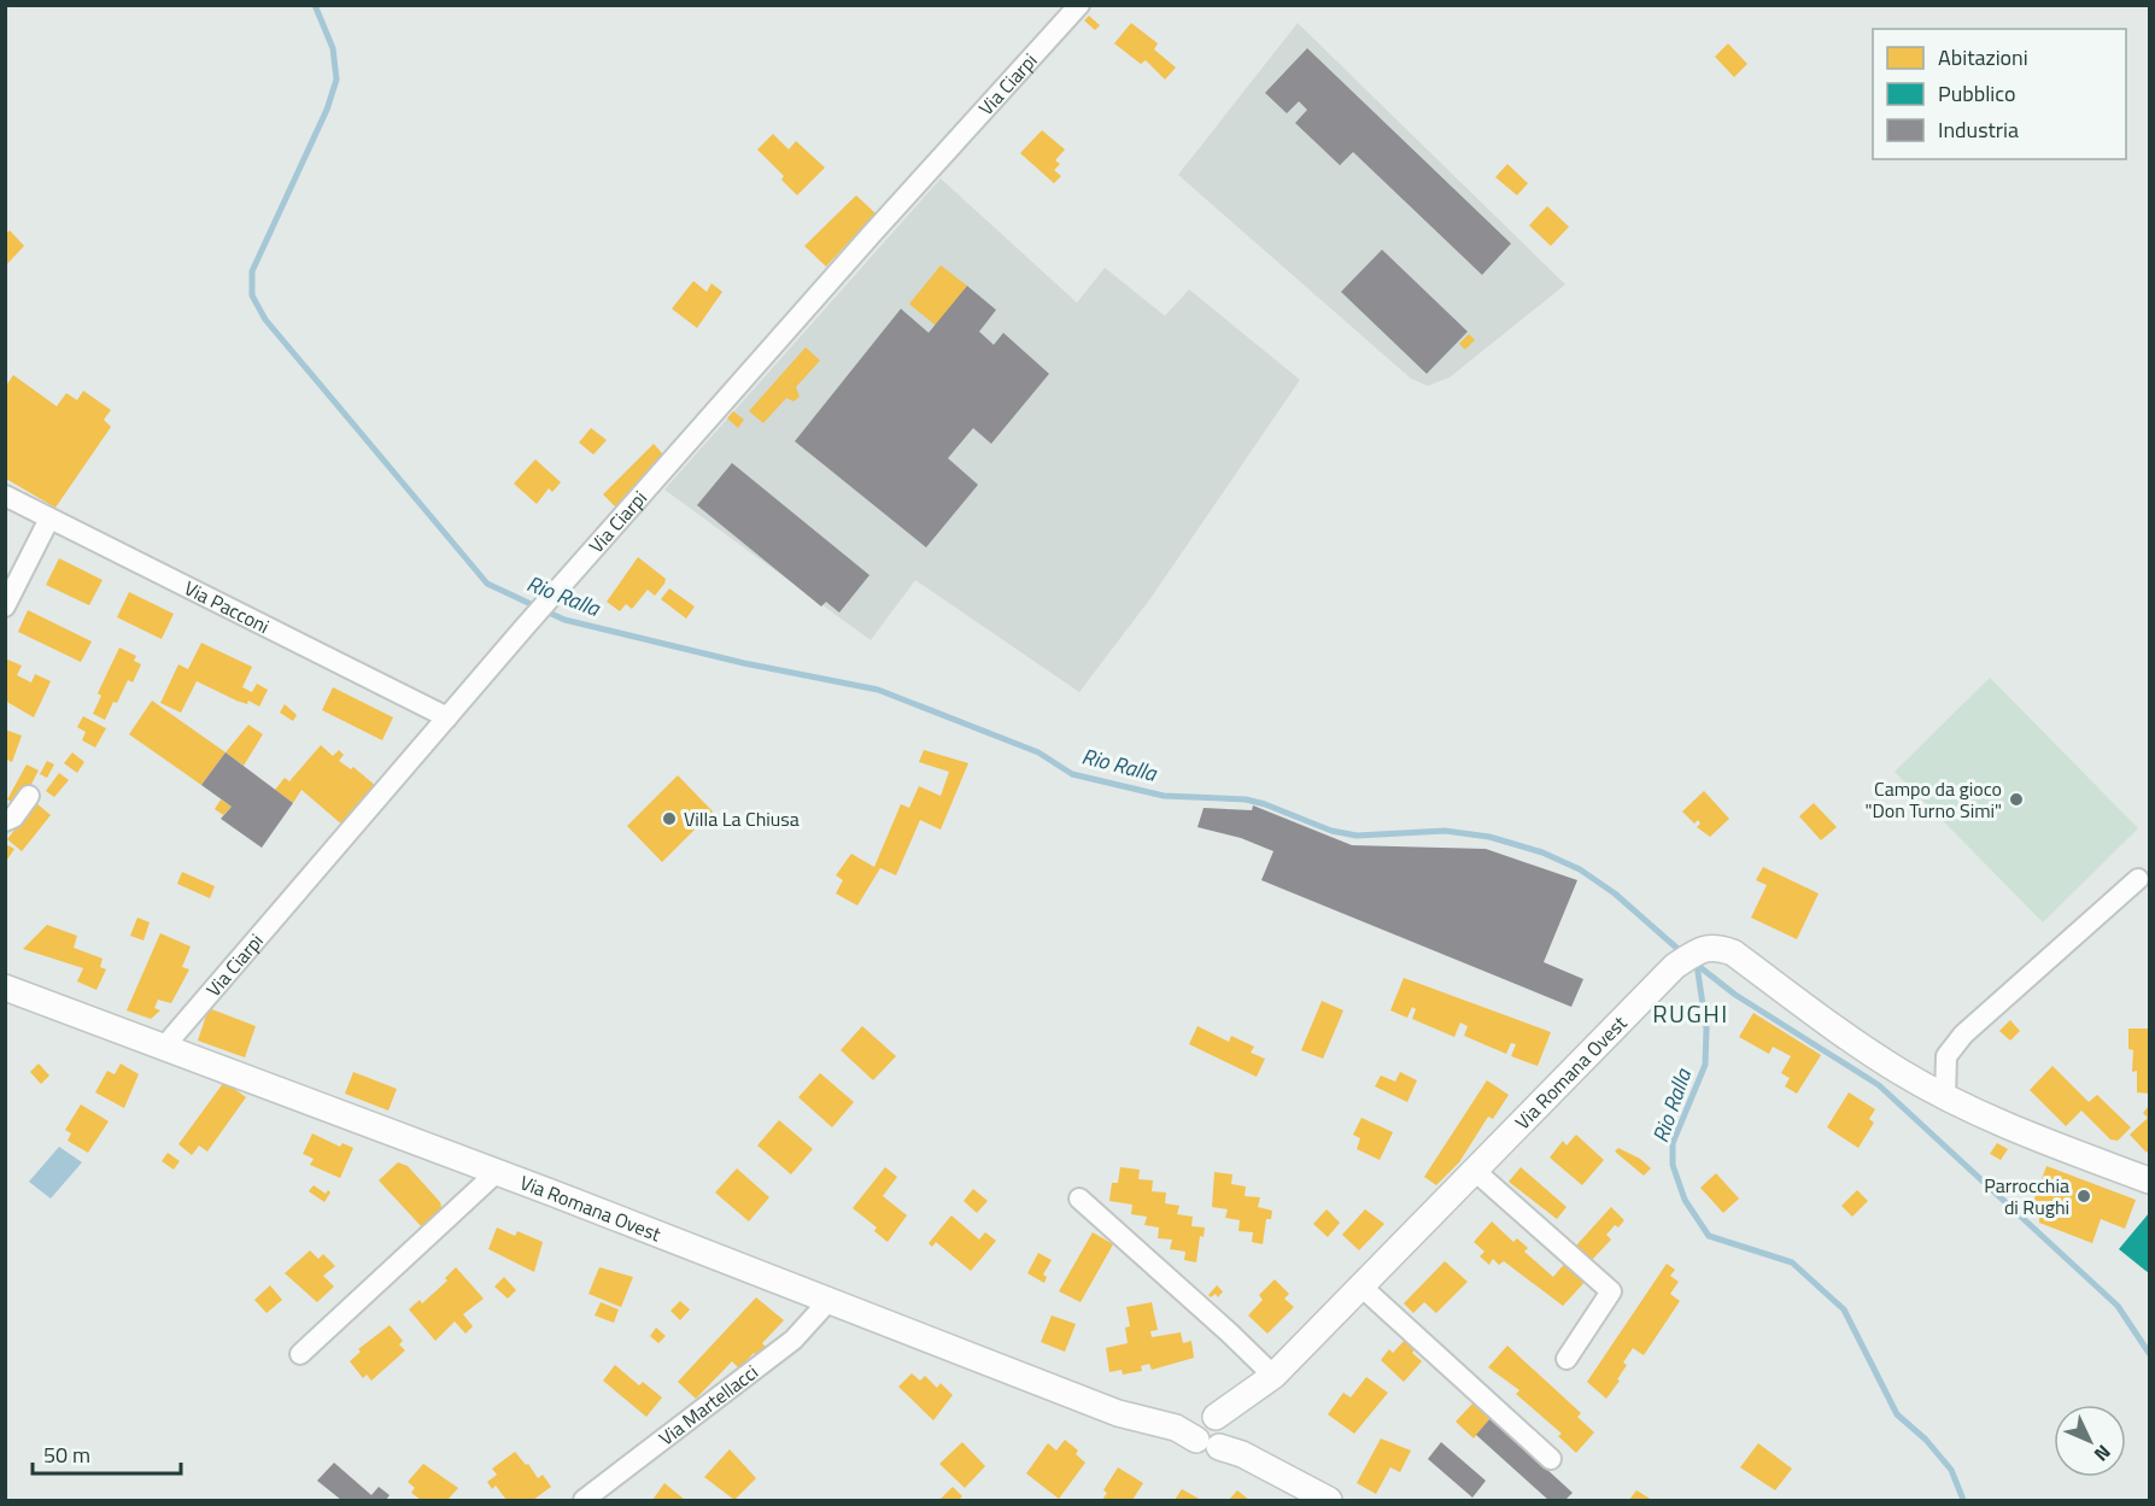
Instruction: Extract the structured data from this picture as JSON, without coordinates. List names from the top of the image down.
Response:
{
  "streets": {
    "street": [
      "Via Ciarpi",
      "Via Pacconi",
      "Via Romana Ovest",
      "Via Martellacci"
    ]
  },
  "crossings": [
    ["Via Ciarpi", "Via Pacconi"],
    ["Via Ciarpi", "Via Romana Ovest"],
    ["Via Romana Ovest", "Via Martellacci"]
  ],
  "districts": ["RUGHI"],
  "water": ["Rio Ralla"],
  "places": ["Campo da gioco \"Don Turno Simi\"", "Villa La Chiusa", "Parrocchia di Rughi"],
  "legend": ["Abitazioni", "Pubblico", "Industria"],
  "scale_bar": "50 m",
  "north": "bottom right"
}
